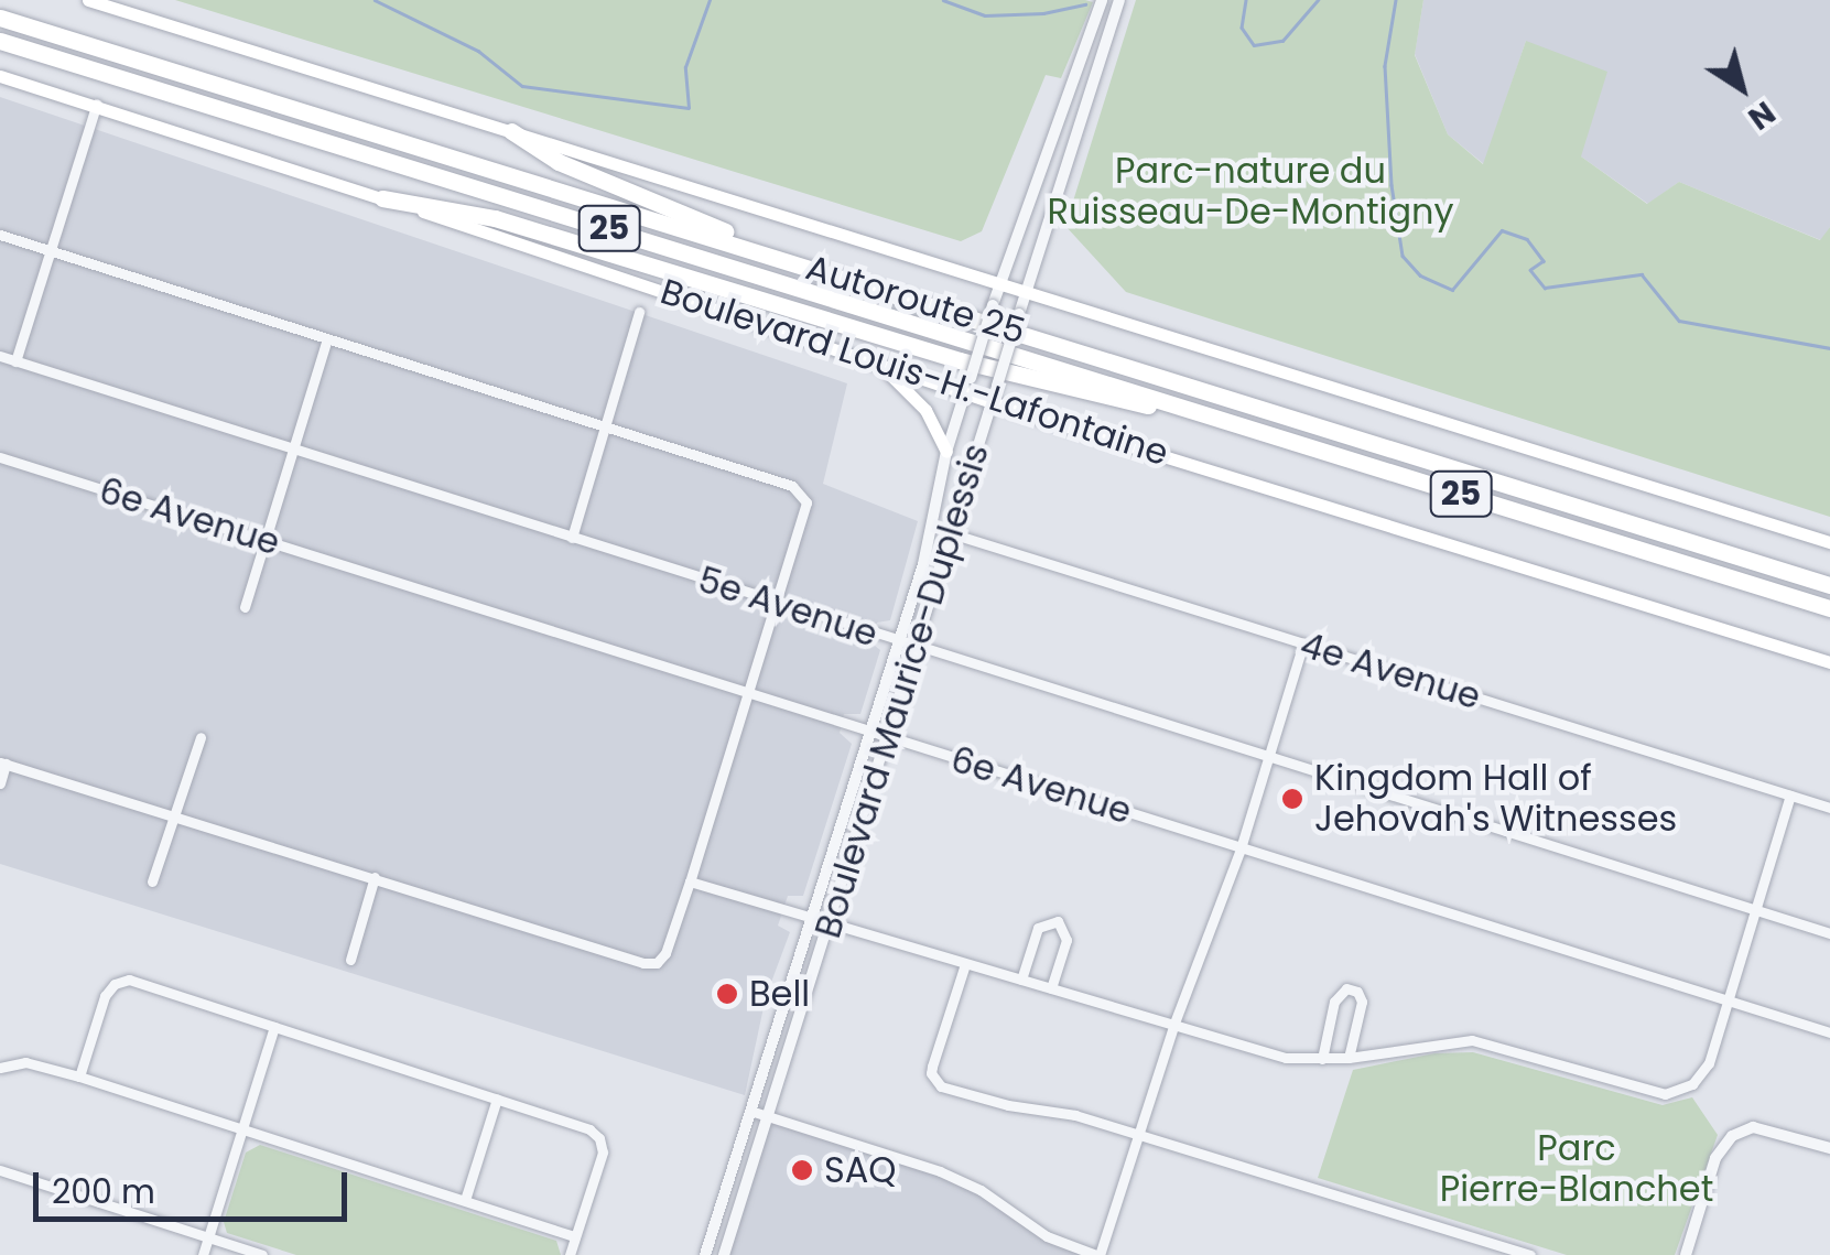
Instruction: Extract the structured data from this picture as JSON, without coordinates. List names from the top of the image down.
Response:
{
  "streets": {
    "highway": ["25", "Autoroute 25"],
    "main road": ["Boulevard Louis-H.-Lafontaine"],
    "street": [
      "6e Avenue",
      "5e Avenue",
      "4e Avenue",
      "Boulevard Maurice-Duplessis"
    ]
  },
  "crossings": [
    ["Boulevard Louis-H.-Lafontaine", "Boulevard Maurice-Duplessis"],
    ["6e Avenue", "Boulevard Maurice-Duplessis"],
    ["5e Avenue", "Boulevard Maurice-Duplessis"],
    ["4e Avenue", "Boulevard Maurice-Duplessis"]
  ],
  "parks": ["Parc-nature du Ruisseau-De-Montigny", "Parc Pierre-Blanchet"],
  "places": ["Kingdom Hall of Jehovah's Witnesses", "Bell", "SAQ"],
  "scale_bar": "200 m",
  "north": "bottom right"
}
